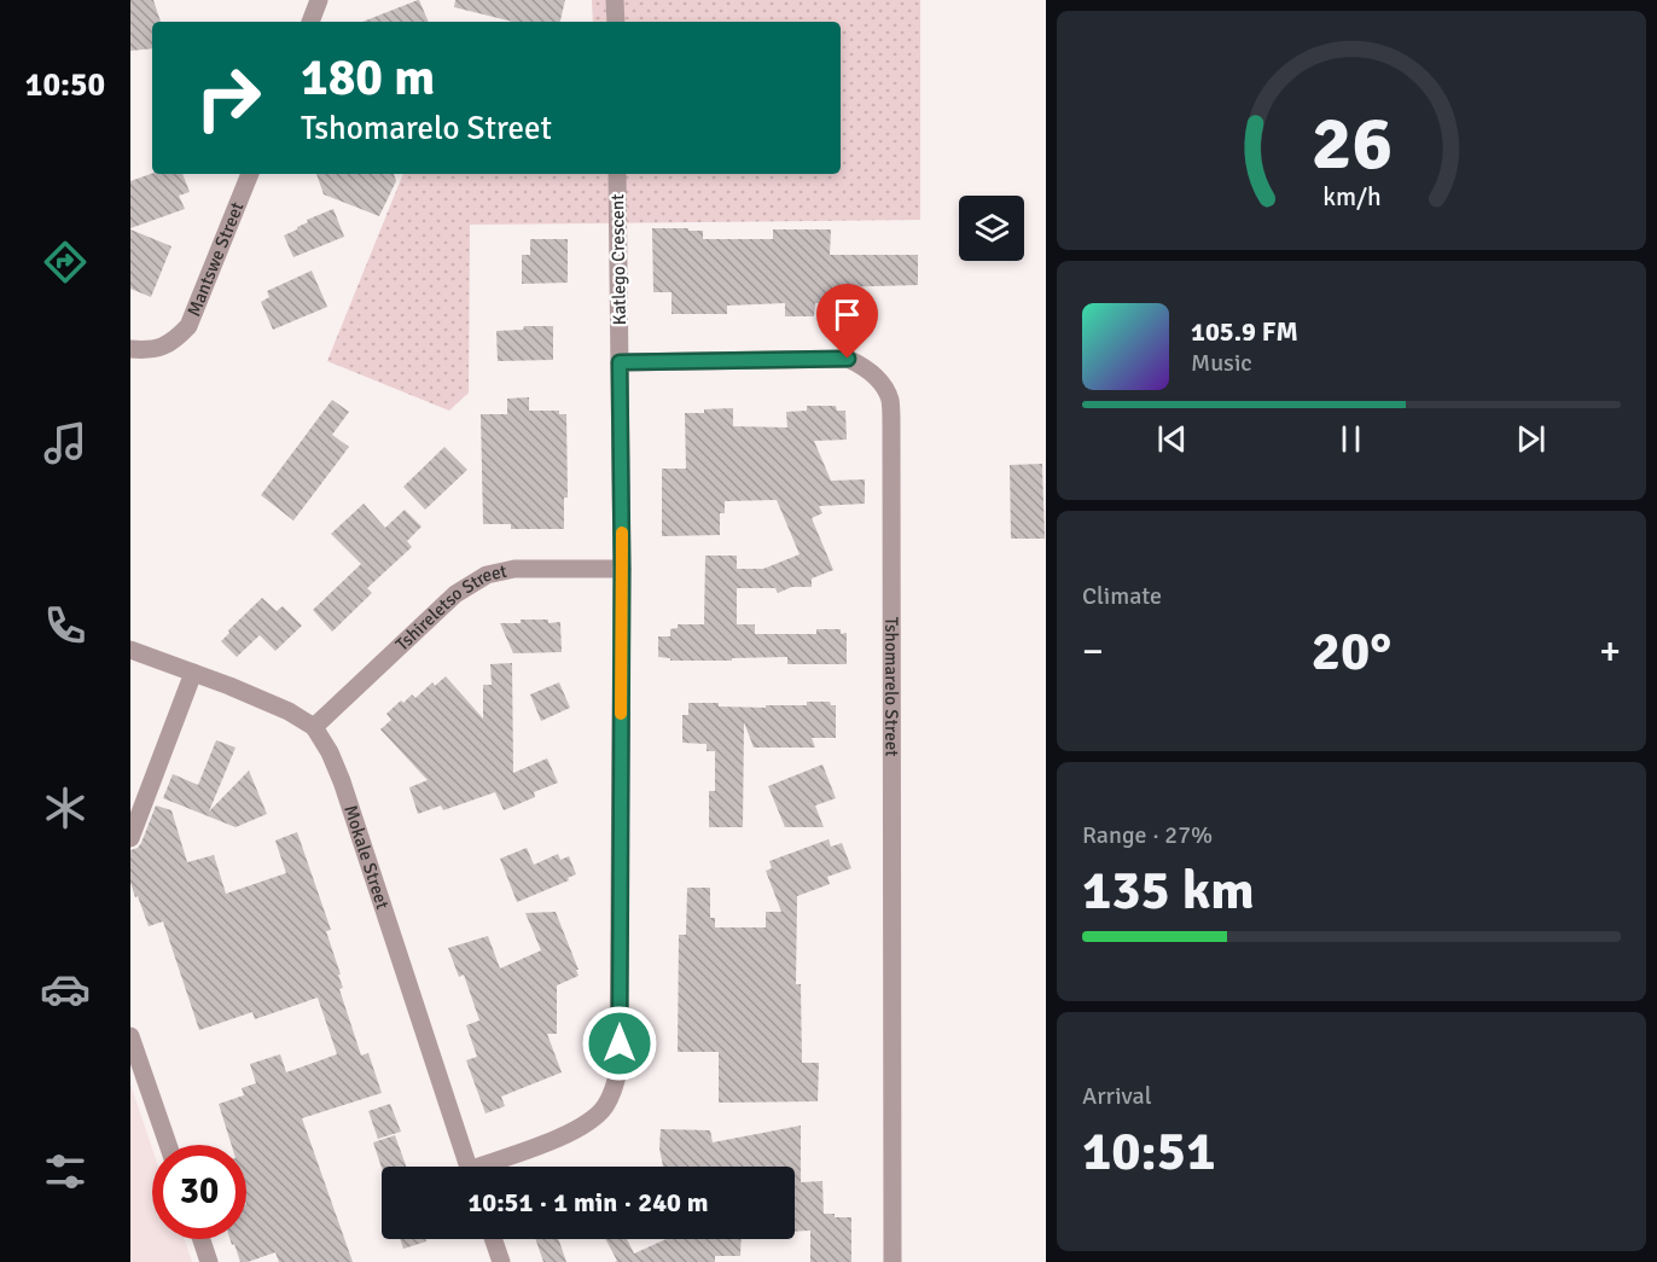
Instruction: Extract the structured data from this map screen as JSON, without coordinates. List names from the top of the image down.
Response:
{
  "streets": {
    "street": [
      "Mantswe Street",
      "Katlego Crescent",
      "Tshireletso Street",
      "Tshomarelo Street",
      "Mokale Street"
    ]
  },
  "crossings": [
    ["Katlego Crescent", "Tshireletso Street"],
    ["Katlego Crescent", "Tshomarelo Street"],
    ["Tshireletso Street", "Mokale Street"]
  ],
  "page": {
    "tabs": "10:50",
    "turn": ["180 m", "Tshomarelo Street"],
    "song": ["105.9 FM", "Music"],
    "tile": [
      "Climate",
      ["Range · 27%", "135 km"],
      ["Arrival", "10:51"]
    ],
    "heat": ["−", "20°", "+"],
    "limit": "30",
    "trip": "10:51 · 1 min · 240 m",
    "gauge": ["26", "km/h"]
  }
}
